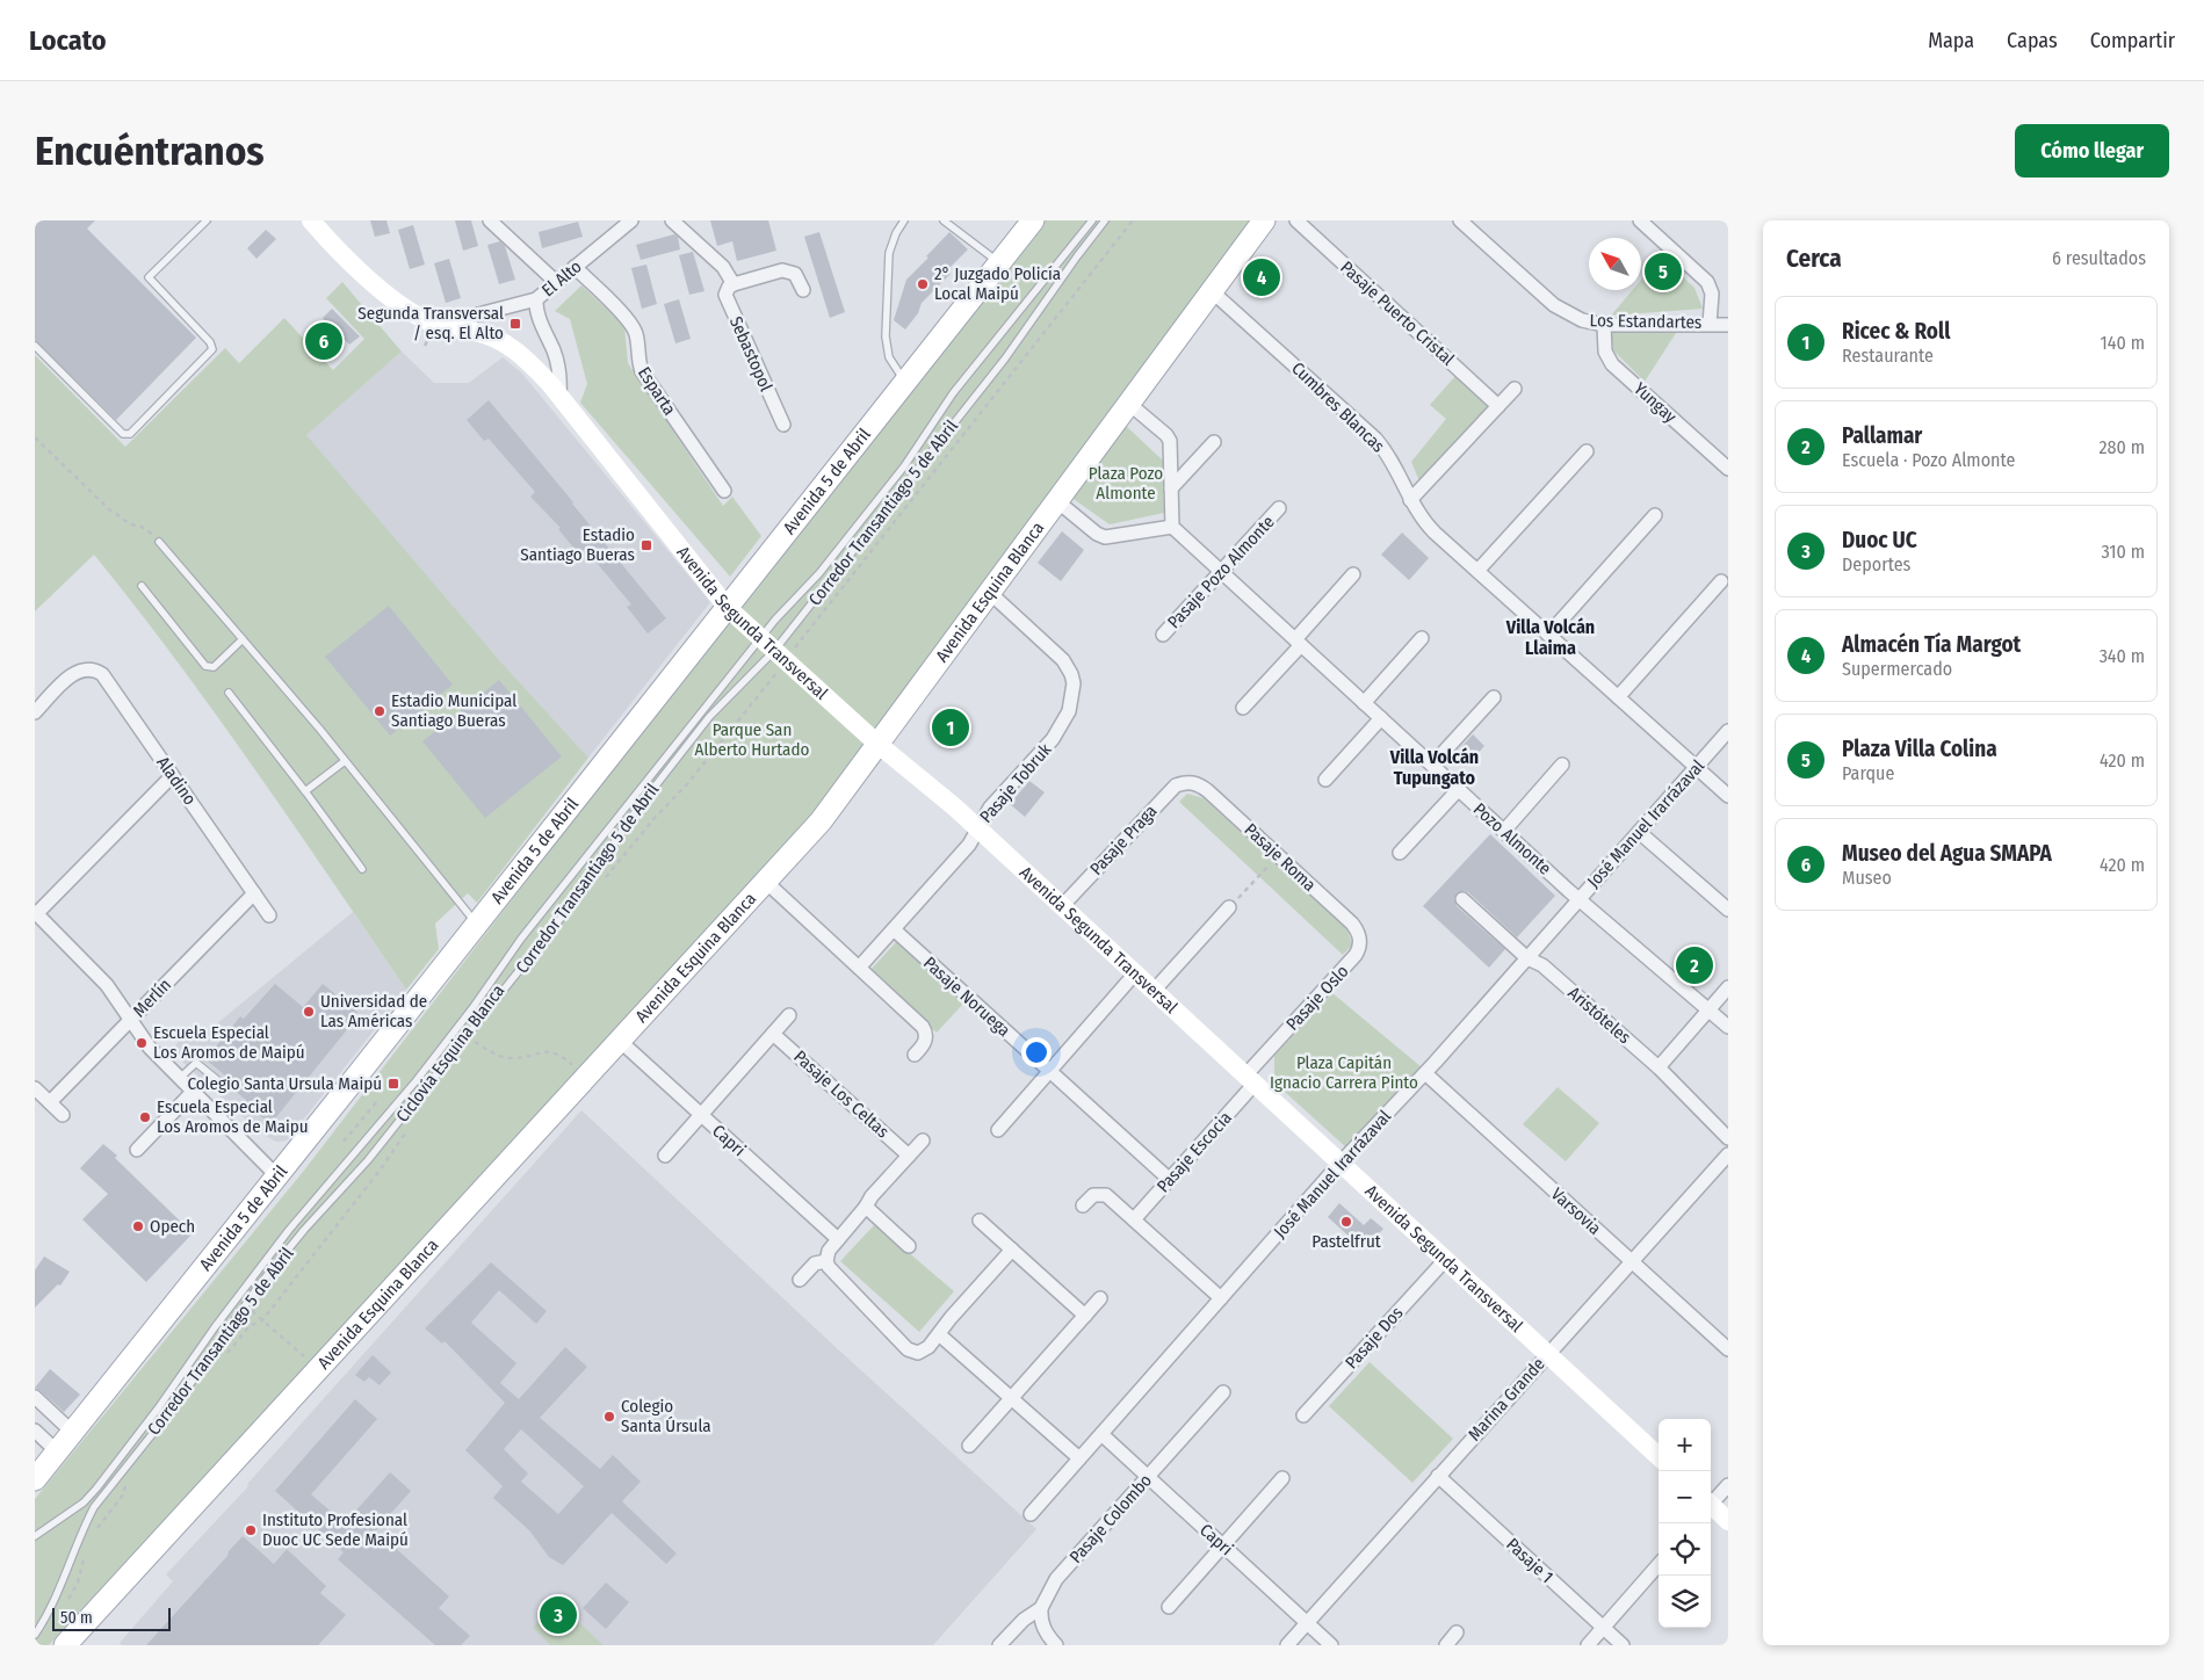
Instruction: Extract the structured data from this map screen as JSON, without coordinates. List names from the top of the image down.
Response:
{
  "streets": {
    "main road": ["Avenida 5 de Abril", "Avenida Esquina Blanca", "Avenida Segunda Transversal"],
    "street": [
      "El Alto",
      "Pasaje Puerto Cristal",
      "Los Estandartes",
      "Sebastopol",
      "Esparta",
      "Yungay",
      "Cumbres Blancas",
      "Pasaje Pozo Almonte",
      "Aladino",
      "Pasaje Tobruk",
      "José Manuel Irarrázaval",
      "Pozo Almonte",
      "Pasaje Praga",
      "Pasaje Roma",
      "Pasaje Noruega",
      "Merlín",
      "Pasaje Oslo",
      "Aristóteles",
      "Pasaje Los Celtas",
      "Capri",
      "Pasaje Escocia",
      "Varsovia",
      "Pasaje Dos",
      "Marina Grande",
      "Pasaje Colombo",
      "Pasaje 1"
    ],
    "lane": ["Corredor Transantiago 5 de Abril"],
    "path": ["Ciclovía Esquina Blanca"]
  },
  "crossings": [
    ["El Alto", "Esparta"],
    ["El Alto", "Avenida Segunda Transversal"],
    ["Los Estandartes", "Yungay"],
    ["Cumbres Blancas", "Avenida Esquina Blanca"],
    ["Cumbres Blancas", "José Manuel Irarrázaval"],
    ["Avenida 5 de Abril", "Avenida Segunda Transversal"],
    ["Corredor Transantiago 5 de Abril", "Avenida Segunda Transversal"],
    ["Pasaje Pozo Almonte", "Pozo Almonte"],
    ["Avenida Esquina Blanca", "Avenida Segunda Transversal"],
    ["Avenida Esquina Blanca", "Pasaje Tobruk"],
    ["Avenida Esquina Blanca", "Capri"],
    ["Avenida Segunda Transversal", "Pasaje Tobruk"],
    ["Avenida Segunda Transversal", "José Manuel Irarrázaval"],
    ["Avenida Segunda Transversal", "Pasaje Praga"],
    ["Avenida Segunda Transversal", "Pasaje Oslo"],
    ["Avenida Segunda Transversal", "Pasaje Escocia"],
    ["Avenida Segunda Transversal", "Pasaje Dos"],
    ["Avenida Segunda Transversal", "Marina Grande"],
    ["Aladino", "Merlín"],
    ["Pasaje Tobruk", "Pasaje Noruega"],
    ["José Manuel Irarrázaval", "Pozo Almonte"],
    ["José Manuel Irarrázaval", "Aristóteles"],
    ["José Manuel Irarrázaval", "Capri"],
    ["José Manuel Irarrázaval", "Varsovia"],
    ["Pasaje Praga", "Pasaje Roma"],
    ["Pasaje Roma", "Pasaje Oslo"],
    ["Pasaje Noruega", "Pasaje Escocia"],
    ["Pasaje Oslo", "Pasaje Escocia"],
    ["Capri", "Marina Grande"],
    ["Capri", "Pasaje Colombo"],
    ["Varsovia", "Marina Grande"],
    ["Marina Grande", "Pasaje 1"]
  ],
  "districts": ["Villa Volcán Llaima", "Villa Volcán Tupungato"],
  "parks": ["Plaza Pozo Almonte", "Parque San Alberto Hurtado", "Plaza Capitán Ignacio Carrera Pinto"],
  "places": {
    "other": [
      "2° Juzgado Policía Local Maipú",
      "Estadio Municipal Santiago Bueras",
      "Universidad de Las Américas",
      "Escuela Especial Los Aromos de Maipú",
      "Escuela Especial Los Aromos de Maipu",
      "Pastelfrut",
      "Opech",
      "Colegio Santa Úrsula",
      "Instituto Profesional Duoc UC Sede Maipú"
    ],
    "transit": ["Segunda Transversal / esq. El Alto", "Estadio Santiago Bueras", "Colegio Santa Ursula Maipú"]
  },
  "scale_bar": "50 m",
  "north": "top left",
  "page": {
    "header": "Locato",
    "nav": ["Mapa", "Capas", "Compartir"],
    "buttons": "Cómo llegar",
    "title": "Encuéntranos",
    "heading": ["Cerca", "6 resultados"],
    "pins": [
      "5",
      "4",
      "6",
      "1",
      "2",
      "3"
    ],
    "list": [
      {
        "mark": "1",
        "name": "Ricec & Roll",
        "note": "Restaurante",
        "value": "140 m"
      },
      {
        "mark": "2",
        "name": "Pallamar",
        "note": "Escuela · Pozo Almonte",
        "value": "280 m"
      },
      {
        "mark": "3",
        "name": "Duoc UC",
        "note": "Deportes",
        "value": "310 m"
      },
      {
        "mark": "4",
        "name": "Almacén Tía Margot",
        "note": "Supermercado",
        "value": "340 m"
      },
      {
        "mark": "5",
        "name": "Plaza Villa Colina",
        "note": "Parque",
        "value": "420 m"
      },
      {
        "mark": "6",
        "name": "Museo del Agua SMAPA",
        "note": "Museo",
        "value": "420 m"
      }
    ],
    "map_buttons": ["+", "−"],
    "scale": "50 m"
  }
}
